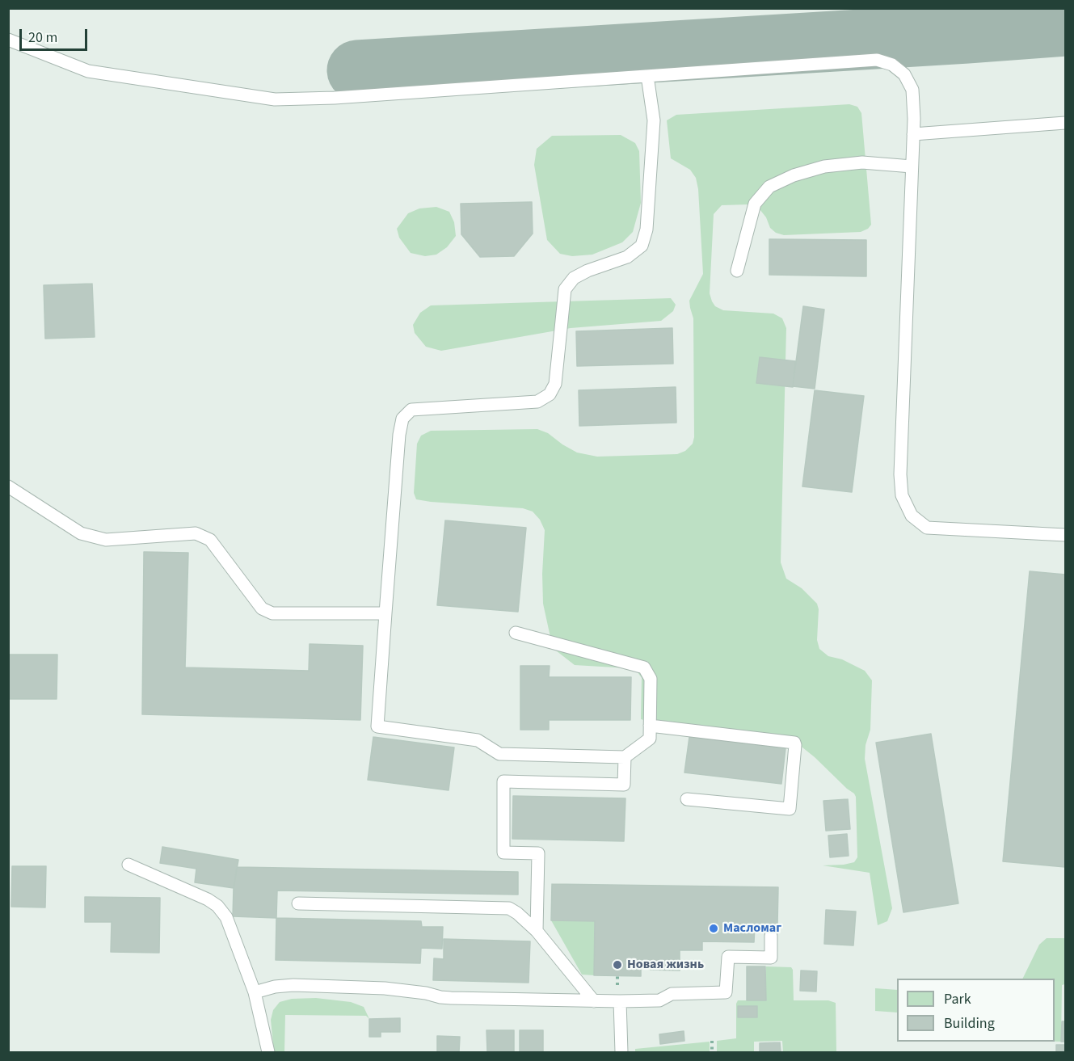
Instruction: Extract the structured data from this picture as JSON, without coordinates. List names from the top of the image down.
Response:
{
  "places": ["Масломаг", "Новая жизнь"],
  "legend": ["Park", "Building"],
  "scale_bar": "20 m"
}
